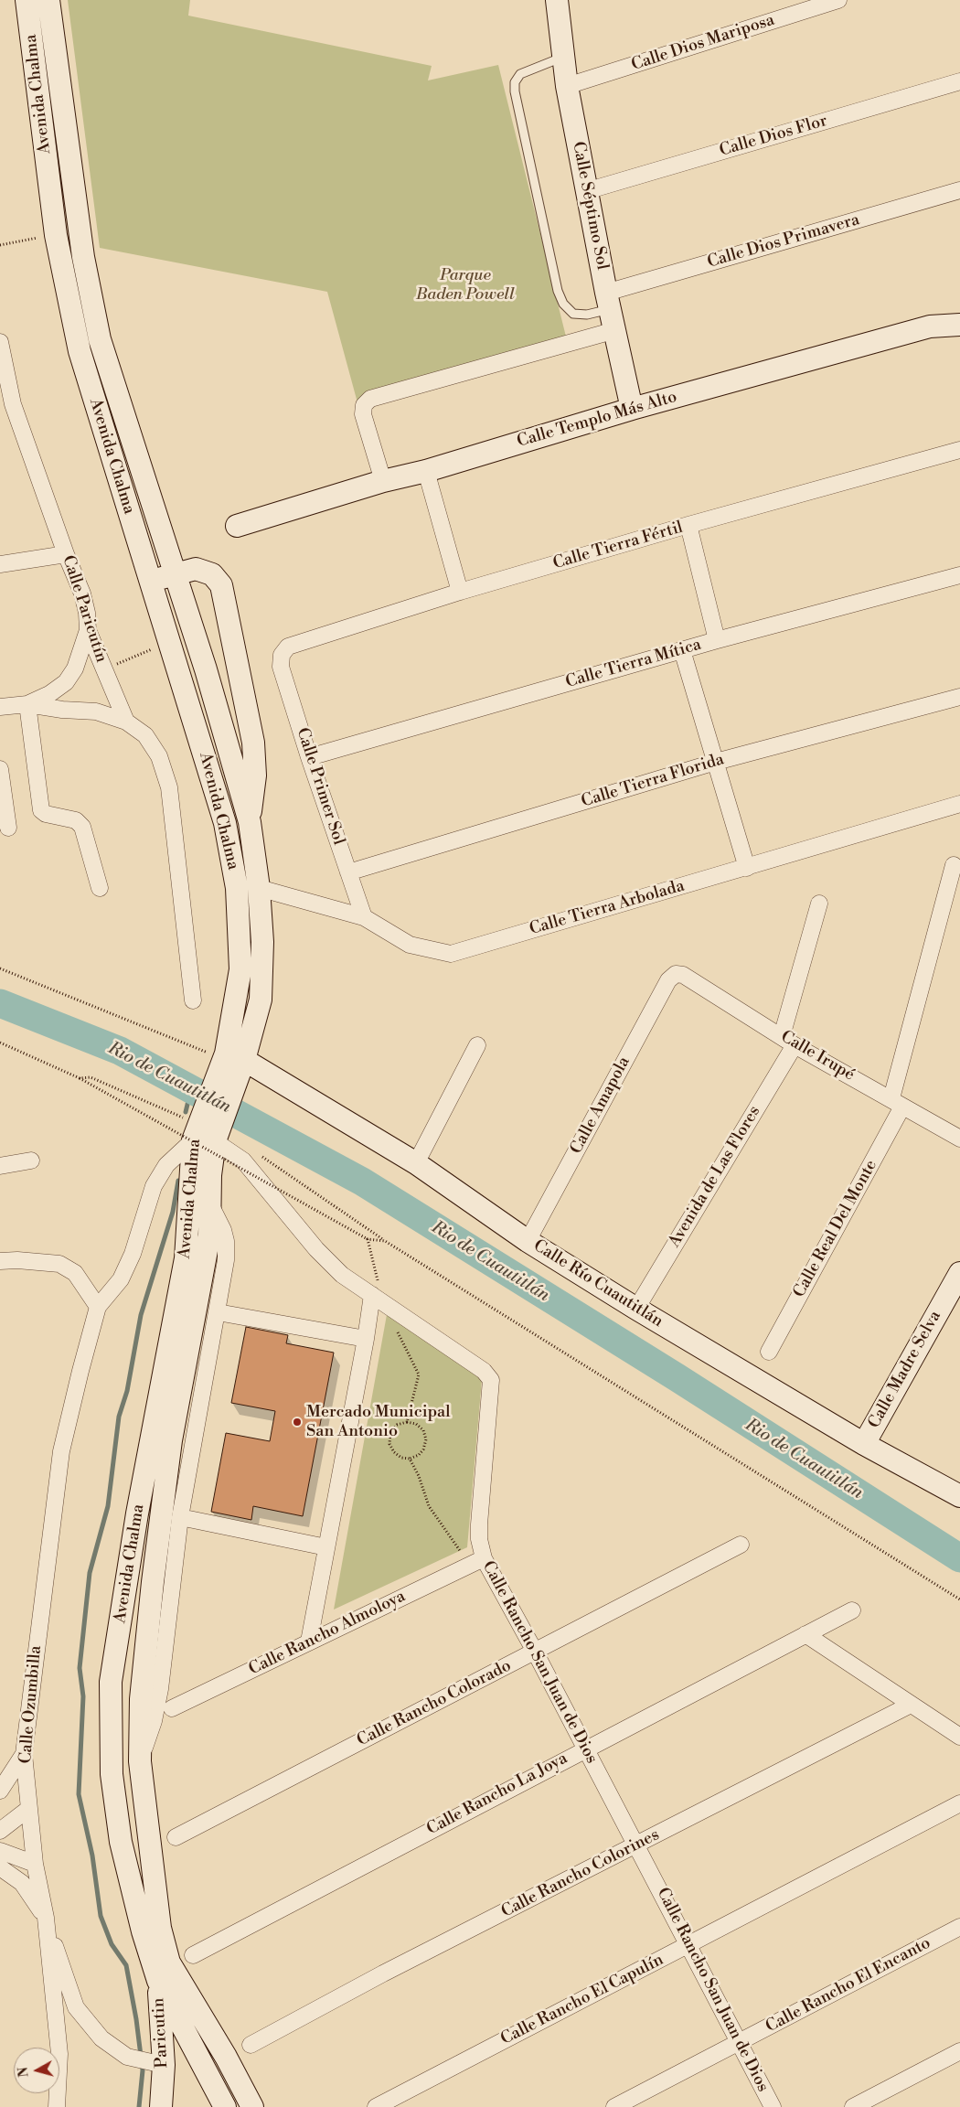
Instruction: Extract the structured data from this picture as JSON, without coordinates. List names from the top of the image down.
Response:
{
  "streets": {
    "main road": [
      "Avenida Chalma",
      "Calle Séptimo Sol",
      "Calle Templo Más Alto",
      "Calle Río Cuautitlán",
      "Calle Madre Selva",
      "Paricutin"
    ],
    "street": [
      "Calle Dios Mariposa",
      "Calle Dios Flor",
      "Calle Dios Primavera",
      "Calle Tierra Fértil",
      "Calle Paricutín",
      "Calle Tierra Mítica",
      "Calle Tierra Florida",
      "Calle Primer Sol",
      "Calle Tierra Arbolada",
      "Calle Irupé",
      "Calle Amapola",
      "Avenida de Las Flores",
      "Calle Real Del Monte",
      "Calle Rancho Almoloya",
      "Calle Rancho San Juan de Dios",
      "Calle Rancho Colorado",
      "Calle Ozumbilla",
      "Calle Rancho La Joya",
      "Calle Rancho Colorines",
      "Calle Rancho El Encanto",
      "Calle Rancho El Capulín"
    ]
  },
  "crossings": [
    ["Calle Dios Mariposa", "Calle Séptimo Sol"],
    ["Avenida Chalma", "Calle Tierra Arbolada"],
    ["Avenida Chalma", "Calle Río Cuautitlán"],
    ["Avenida Chalma", "Calle Rancho San Juan de Dios"],
    ["Avenida Chalma", "Paricutin"],
    ["Calle Dios Flor", "Calle Séptimo Sol"],
    ["Calle Séptimo Sol", "Calle Dios Primavera"],
    ["Calle Séptimo Sol", "Calle Templo Más Alto"],
    ["Calle Tierra Fértil", "Calle Primer Sol"],
    ["Calle Tierra Mítica", "Calle Primer Sol"],
    ["Calle Tierra Florida", "Calle Primer Sol"],
    ["Calle Primer Sol", "Calle Tierra Arbolada"],
    ["Calle Irupé", "Calle Amapola"],
    ["Calle Irupé", "Avenida de Las Flores"],
    ["Calle Irupé", "Calle Real Del Monte"],
    ["Calle Amapola", "Calle Río Cuautitlán"],
    ["Avenida de Las Flores", "Calle Río Cuautitlán"],
    ["Calle Río Cuautitlán", "Calle Madre Selva"],
    ["Calle Rancho Almoloya", "Calle Rancho San Juan de Dios"],
    ["Calle Rancho San Juan de Dios", "Calle Rancho Colorado"],
    ["Calle Rancho San Juan de Dios", "Calle Rancho La Joya"],
    ["Calle Rancho San Juan de Dios", "Calle Rancho Colorines"],
    ["Calle Rancho San Juan de Dios", "Calle Rancho El Encanto"],
    ["Calle Rancho San Juan de Dios", "Calle Rancho El Capulín"]
  ],
  "water": ["Rio de Cuautitlán"],
  "parks": ["Parque Baden Powell"],
  "places": ["Mercado Municipal San Antonio"],
  "north": "left"
}
